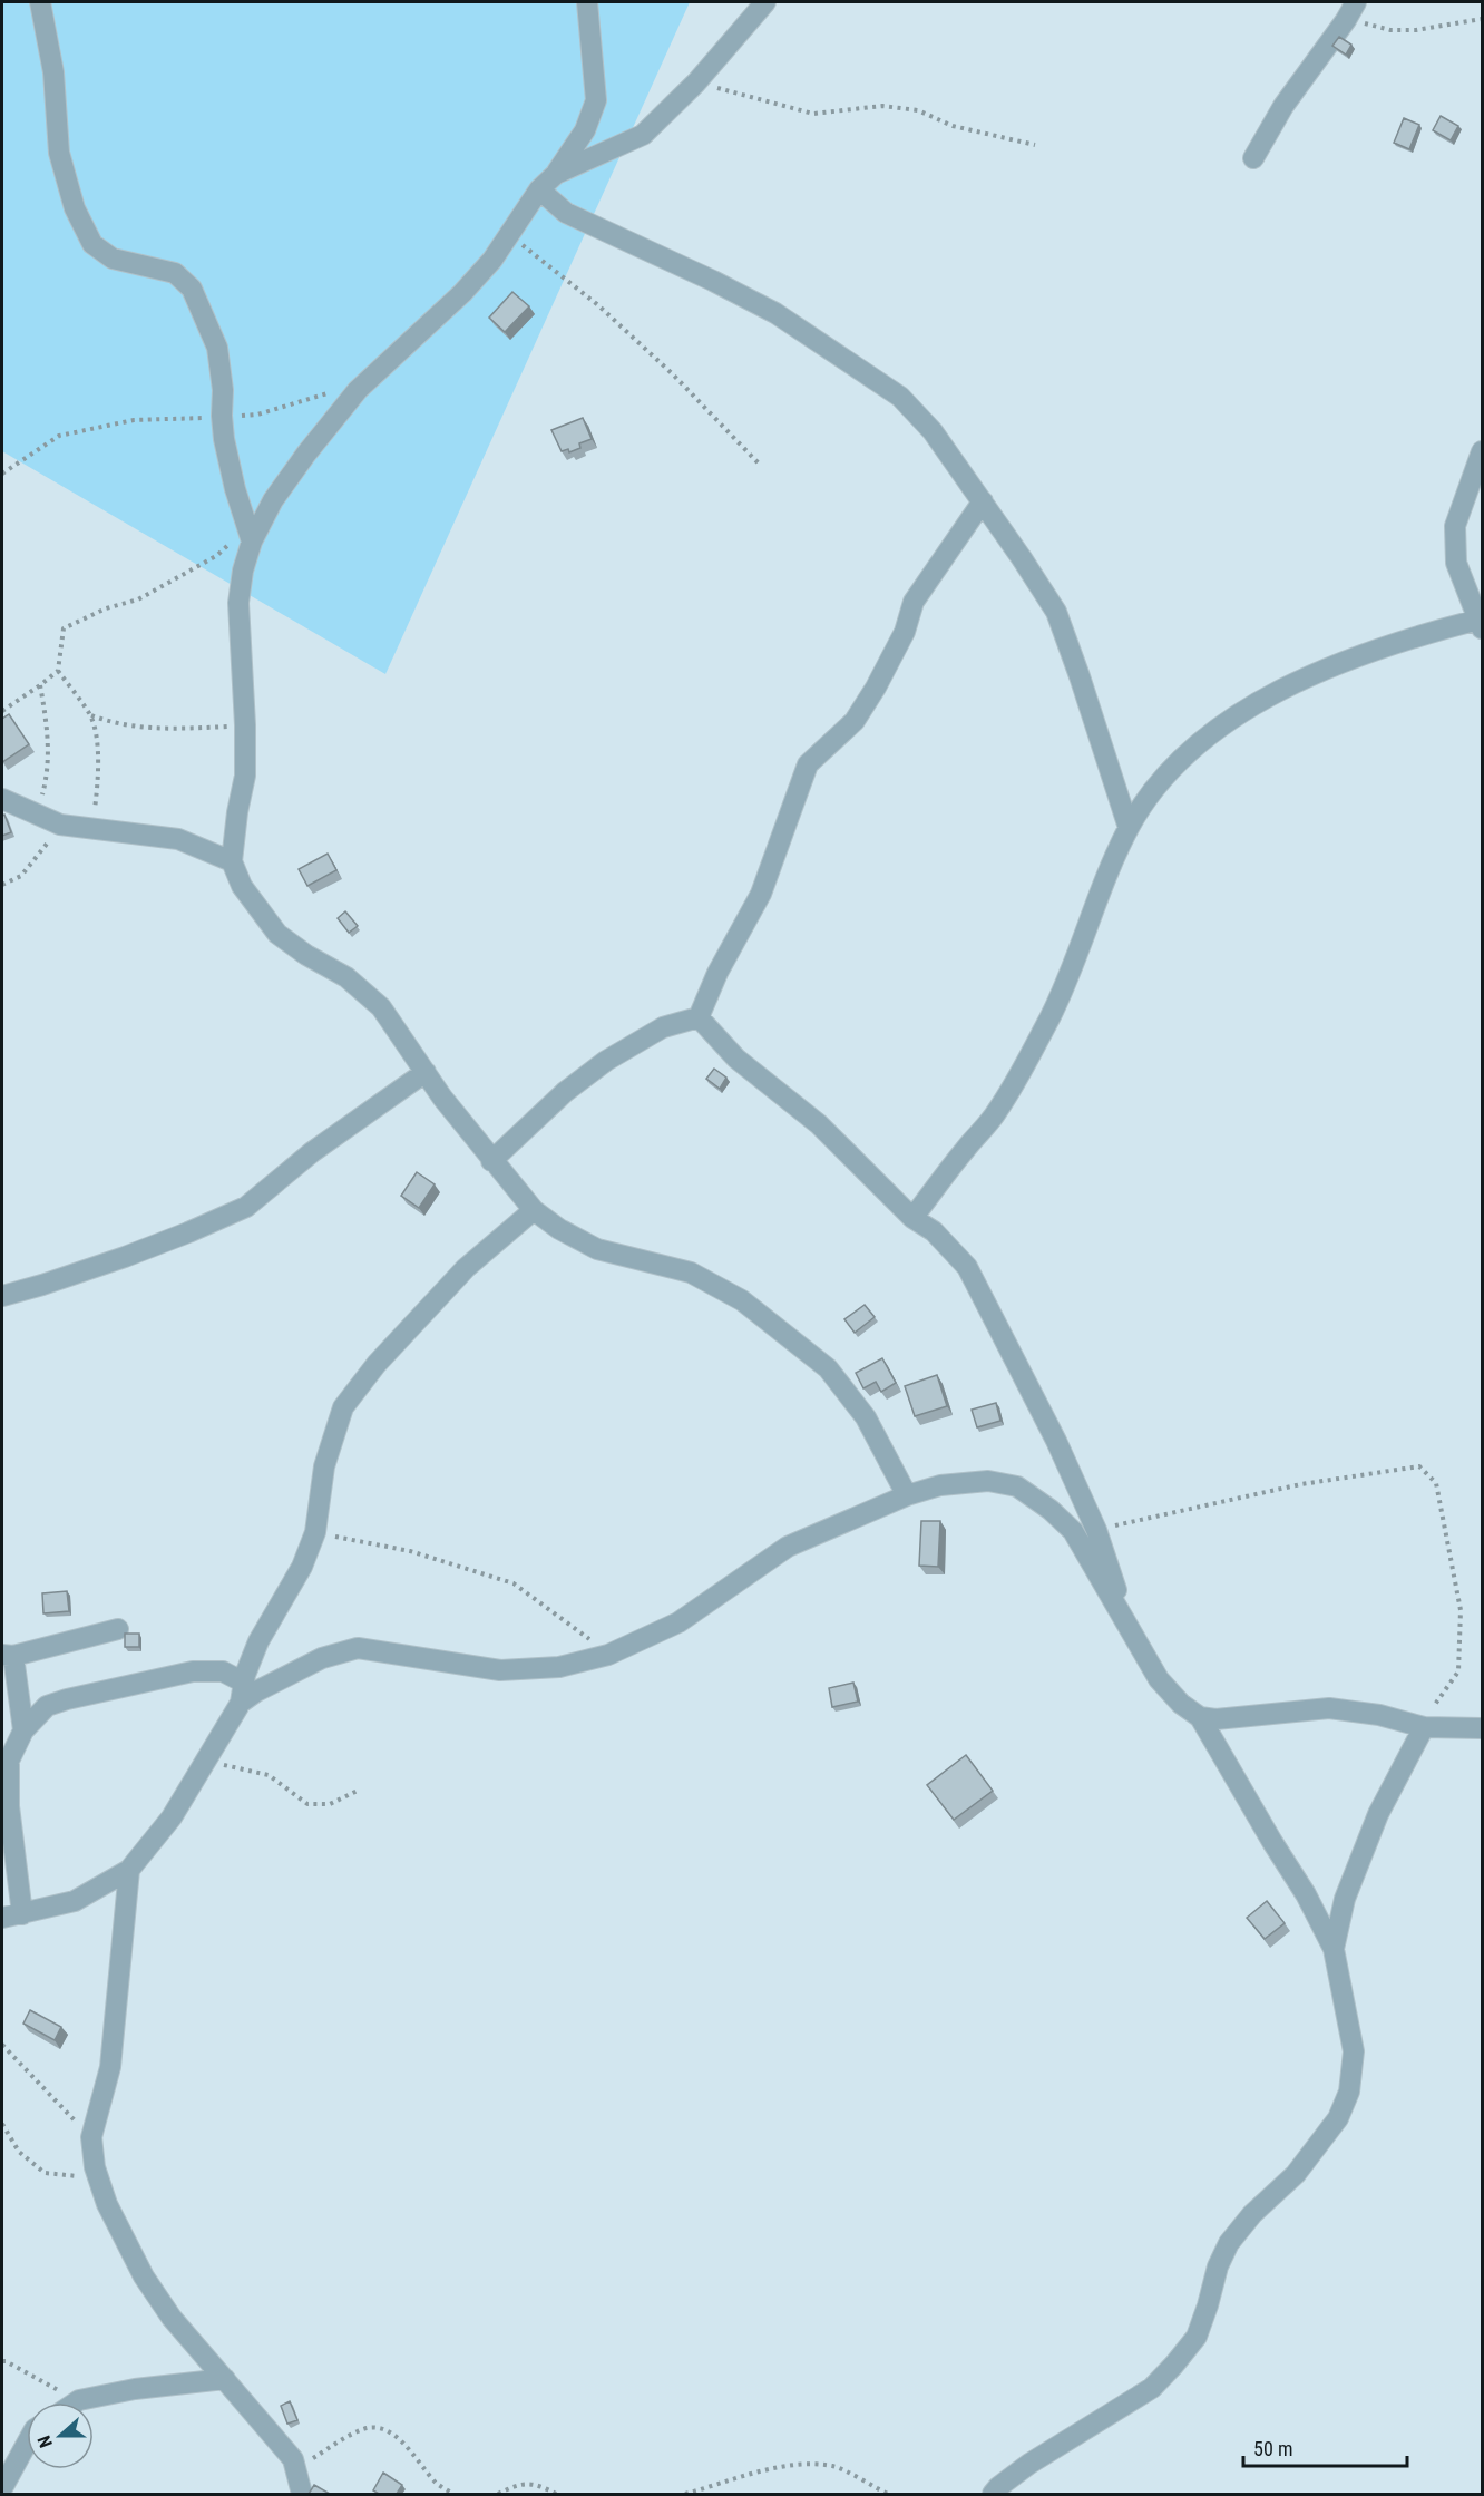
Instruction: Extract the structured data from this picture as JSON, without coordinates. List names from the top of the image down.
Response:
{
  "scale_bar": "50 m",
  "north": "left"
}
